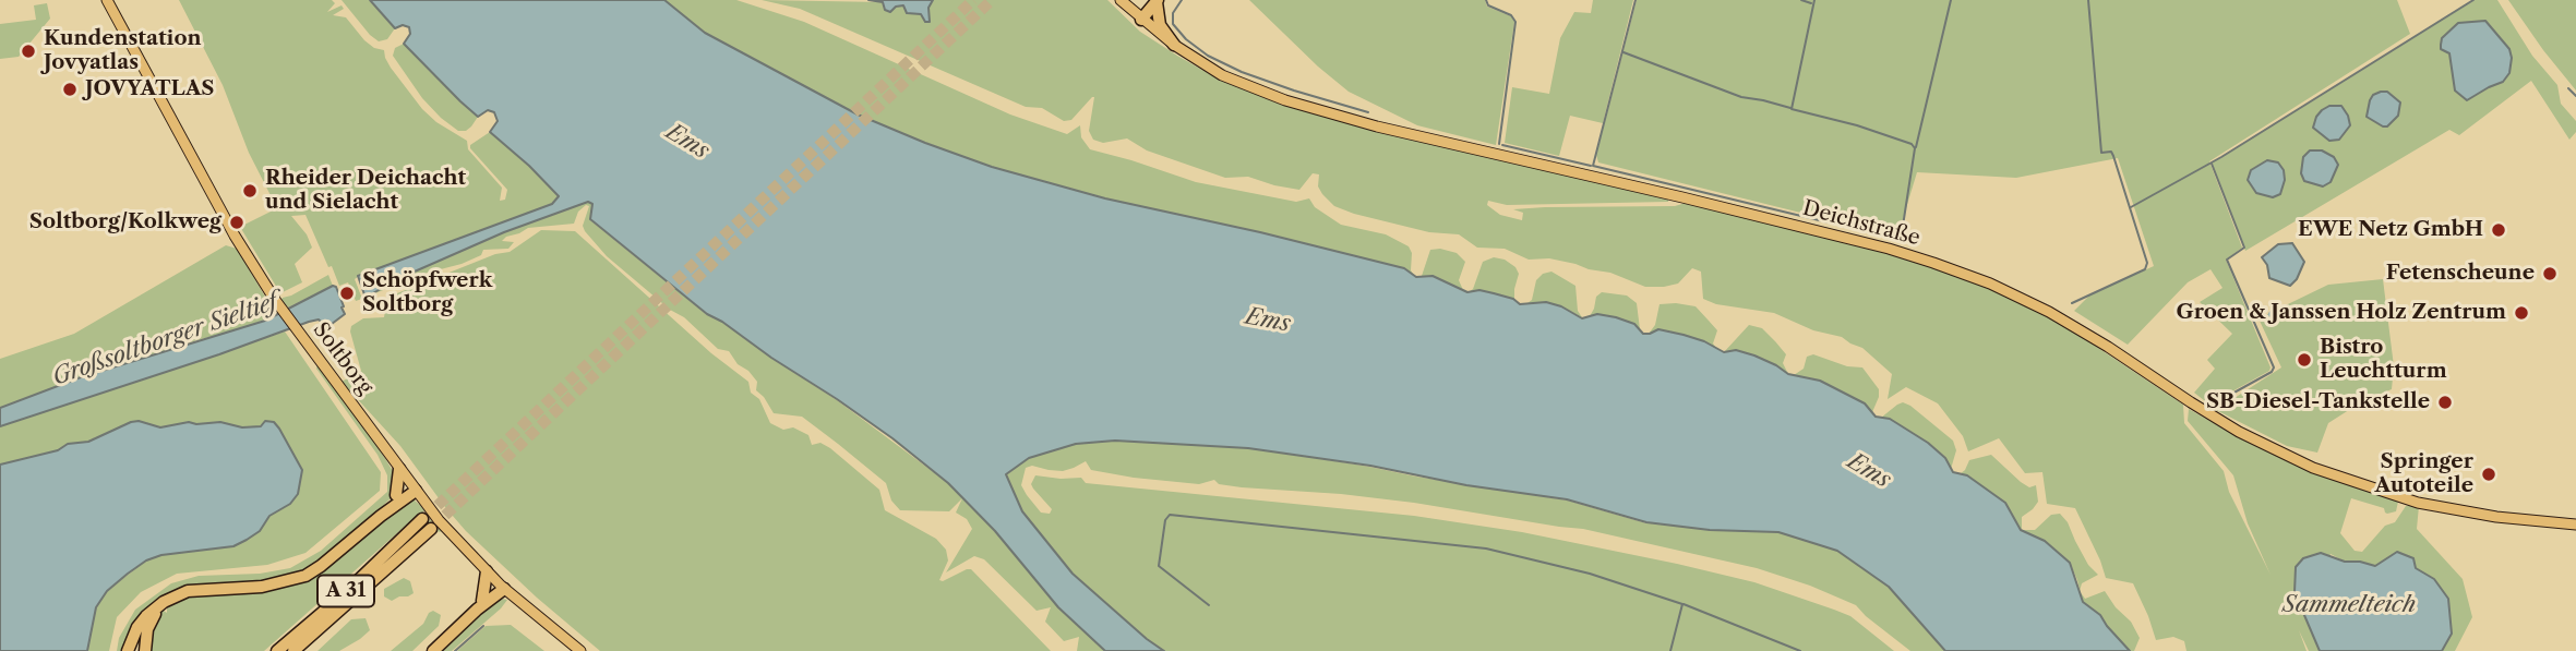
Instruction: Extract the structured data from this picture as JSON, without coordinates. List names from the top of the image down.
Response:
{
  "streets": {
    "highway": ["A 31"],
    "main road": ["Deichstraße", "Soltborg"]
  },
  "water": ["Ems", "Großsoltborger Sieltief", "Sammelteich"],
  "places": [
    "Kundenstation Jovyatlas",
    "JOVYATLAS",
    "Rheider Deichacht und Sielacht",
    "Soltborg/Kolkweg",
    "EWE Netz GmbH",
    "Fetenscheune",
    "Schöpfwerk Soltborg",
    "Groen & Janssen Holz Zentrum",
    "Bistro Leuchtturm",
    "SB-Diesel-Tankstelle",
    "Springer Autoteile"
  ]
}
